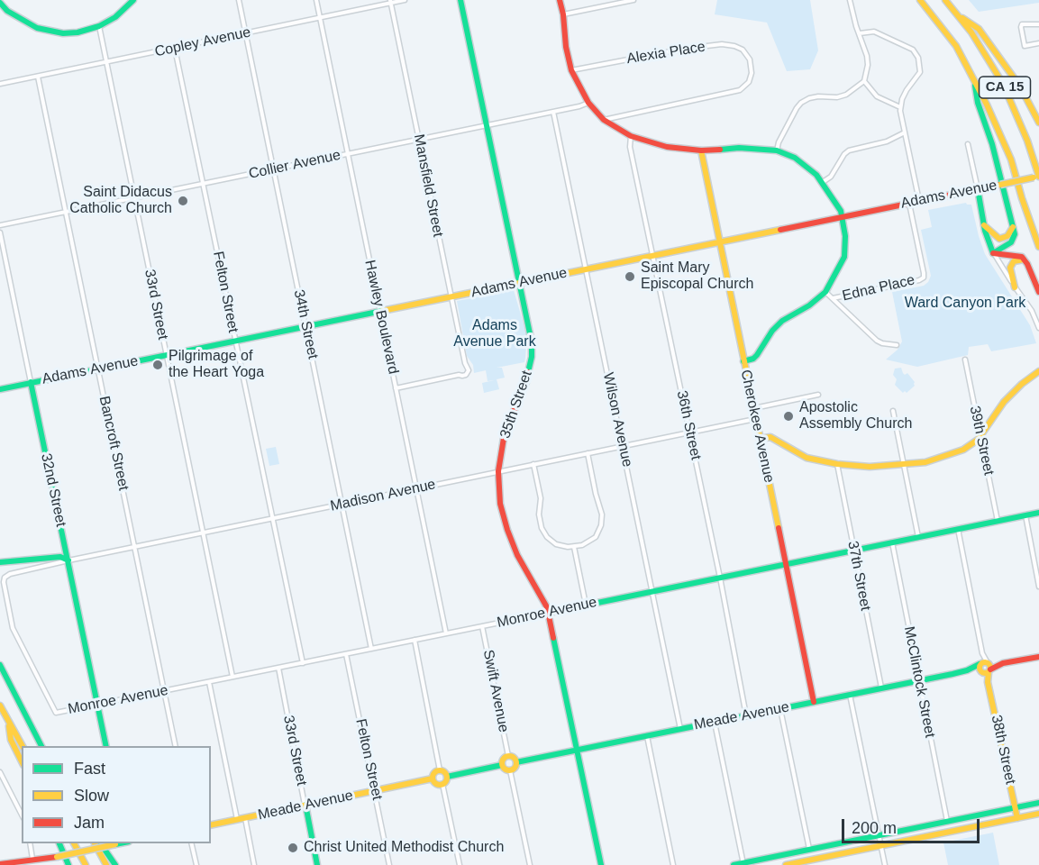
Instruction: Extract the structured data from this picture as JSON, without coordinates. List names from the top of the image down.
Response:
{
  "streets": {
    "main road": [
      "CA 15",
      "Adams Avenue",
      "33rd Street",
      "35th Street",
      "Cherokee Avenue",
      "32nd Street",
      "Monroe Avenue",
      "Meade Avenue",
      "38th Street"
    ],
    "street": [
      "Copley Avenue",
      "Alexia Place",
      "Collier Avenue",
      "Mansfield Street",
      "Edna Place",
      "Felton Street",
      "Hawley Boulevard",
      "34th Street",
      "Wilson Avenue",
      "36th Street",
      "39th Street",
      "Bancroft Street",
      "Madison Avenue",
      "37th Street",
      "McClintock Street",
      "Swift Avenue"
    ]
  },
  "crossings": [
    ["Copley Avenue", "Mansfield Street"],
    ["Copley Avenue", "Felton Street"],
    ["Copley Avenue", "33rd Street"],
    ["Copley Avenue", "Hawley Boulevard"],
    ["Copley Avenue", "34th Street"],
    ["Copley Avenue", "Bancroft Street"],
    ["CA 15", "Adams Avenue"],
    ["Collier Avenue", "Mansfield Street"],
    ["Collier Avenue", "Felton Street"],
    ["Collier Avenue", "33rd Street"],
    ["Collier Avenue", "Hawley Boulevard"],
    ["Collier Avenue", "34th Street"],
    ["Collier Avenue", "35th Street"],
    ["Collier Avenue", "Wilson Avenue"],
    ["Collier Avenue", "Bancroft Street"],
    ["Mansfield Street", "Adams Avenue"],
    ["Mansfield Street", "Hawley Boulevard"],
    ["Adams Avenue", "Edna Place"],
    ["Adams Avenue", "Felton Street"],
    ["Adams Avenue", "33rd Street"],
    ["Adams Avenue", "Hawley Boulevard"],
    ["Adams Avenue", "34th Street"],
    ["Adams Avenue", "35th Street"],
    ["Adams Avenue", "Wilson Avenue"],
    ["Adams Avenue", "36th Street"],
    ["Adams Avenue", "Cherokee Avenue"],
    ["Adams Avenue", "Bancroft Street"],
    ["Adams Avenue", "32nd Street"],
    ["Felton Street", "Madison Avenue"],
    ["Felton Street", "Monroe Avenue"],
    ["Felton Street", "Meade Avenue"],
    ["33rd Street", "Madison Avenue"],
    ["33rd Street", "Monroe Avenue"],
    ["33rd Street", "Meade Avenue"],
    ["Hawley Boulevard", "Madison Avenue"],
    ["Hawley Boulevard", "Monroe Avenue"],
    ["34th Street", "Madison Avenue"],
    ["34th Street", "Monroe Avenue"],
    ["35th Street", "Madison Avenue"],
    ["35th Street", "Monroe Avenue"],
    ["35th Street", "Meade Avenue"],
    ["Wilson Avenue", "Madison Avenue"],
    ["Wilson Avenue", "Monroe Avenue"],
    ["Wilson Avenue", "Meade Avenue"],
    ["36th Street", "Madison Avenue"],
    ["36th Street", "Monroe Avenue"],
    ["36th Street", "Meade Avenue"],
    ["Cherokee Avenue", "Madison Avenue"],
    ["Cherokee Avenue", "Monroe Avenue"],
    ["Cherokee Avenue", "Meade Avenue"],
    ["39th Street", "Monroe Avenue"],
    ["Bancroft Street", "Madison Avenue"],
    ["Bancroft Street", "Monroe Avenue"],
    ["32nd Street", "Madison Avenue"],
    ["32nd Street", "Monroe Avenue"],
    ["Madison Avenue", "Monroe Avenue"],
    ["37th Street", "Monroe Avenue"],
    ["37th Street", "Meade Avenue"],
    ["Monroe Avenue", "McClintock Street"],
    ["Monroe Avenue", "Swift Avenue"],
    ["McClintock Street", "Meade Avenue"],
    ["Swift Avenue", "Meade Avenue"],
    ["Meade Avenue", "38th Street"]
  ],
  "parks": ["Ward Canyon Park", "Adams Avenue Park"],
  "places": [
    "Saint Didacus Catholic Church",
    "Saint Mary Episcopal Church",
    "Pilgrimage of the Heart Yoga",
    "Apostolic Assembly Church",
    "Christ United Methodist Church"
  ],
  "legend": ["Fast", "Slow", "Jam"],
  "scale_bar": "200 m"
}
